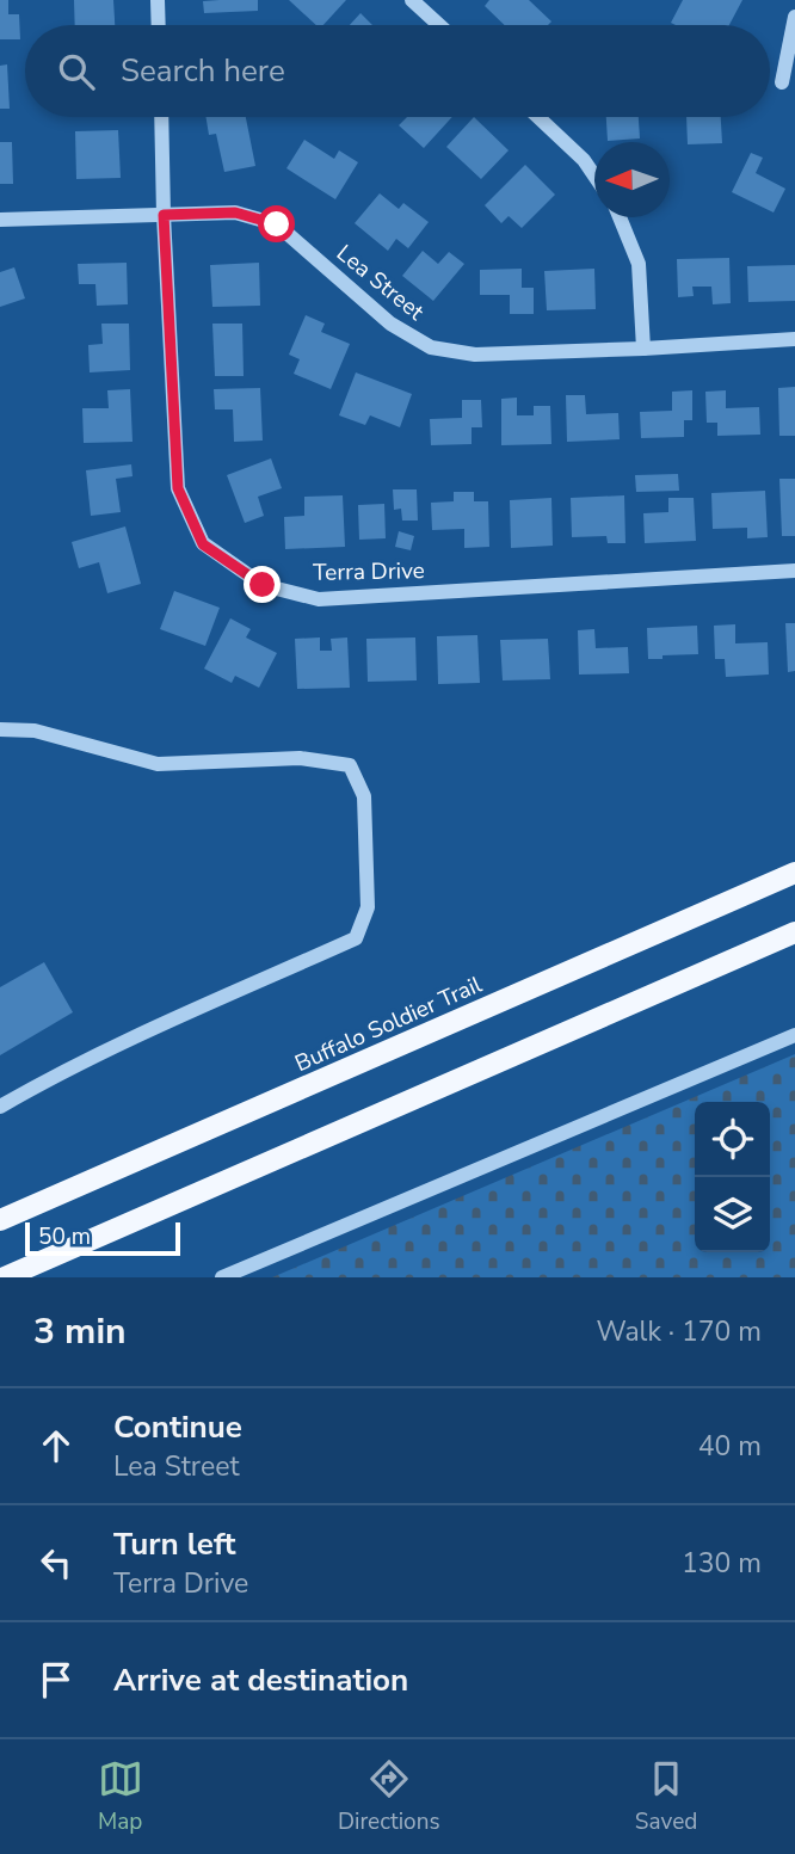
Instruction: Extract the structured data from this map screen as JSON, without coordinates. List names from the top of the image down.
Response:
{
  "streets": {
    "main road": ["Buffalo Soldier Trail"],
    "street": ["Lea Street", "Terra Drive"]
  },
  "crossings": [
    ["Lea Street", "Terra Drive"]
  ],
  "scale_bar": "50 m",
  "north": "left",
  "page": {
    "search": "Search here",
    "scale": "50 m",
    "heading": ["3 min", "Walk · 170 m"],
    "list": [
      ["Continue", "Lea Street", "40 m"],
      ["Turn left", "Terra Drive", "130 m"],
      "Arrive at destination"
    ],
    "nav": ["Map", "Directions", "Saved"]
  }
}
